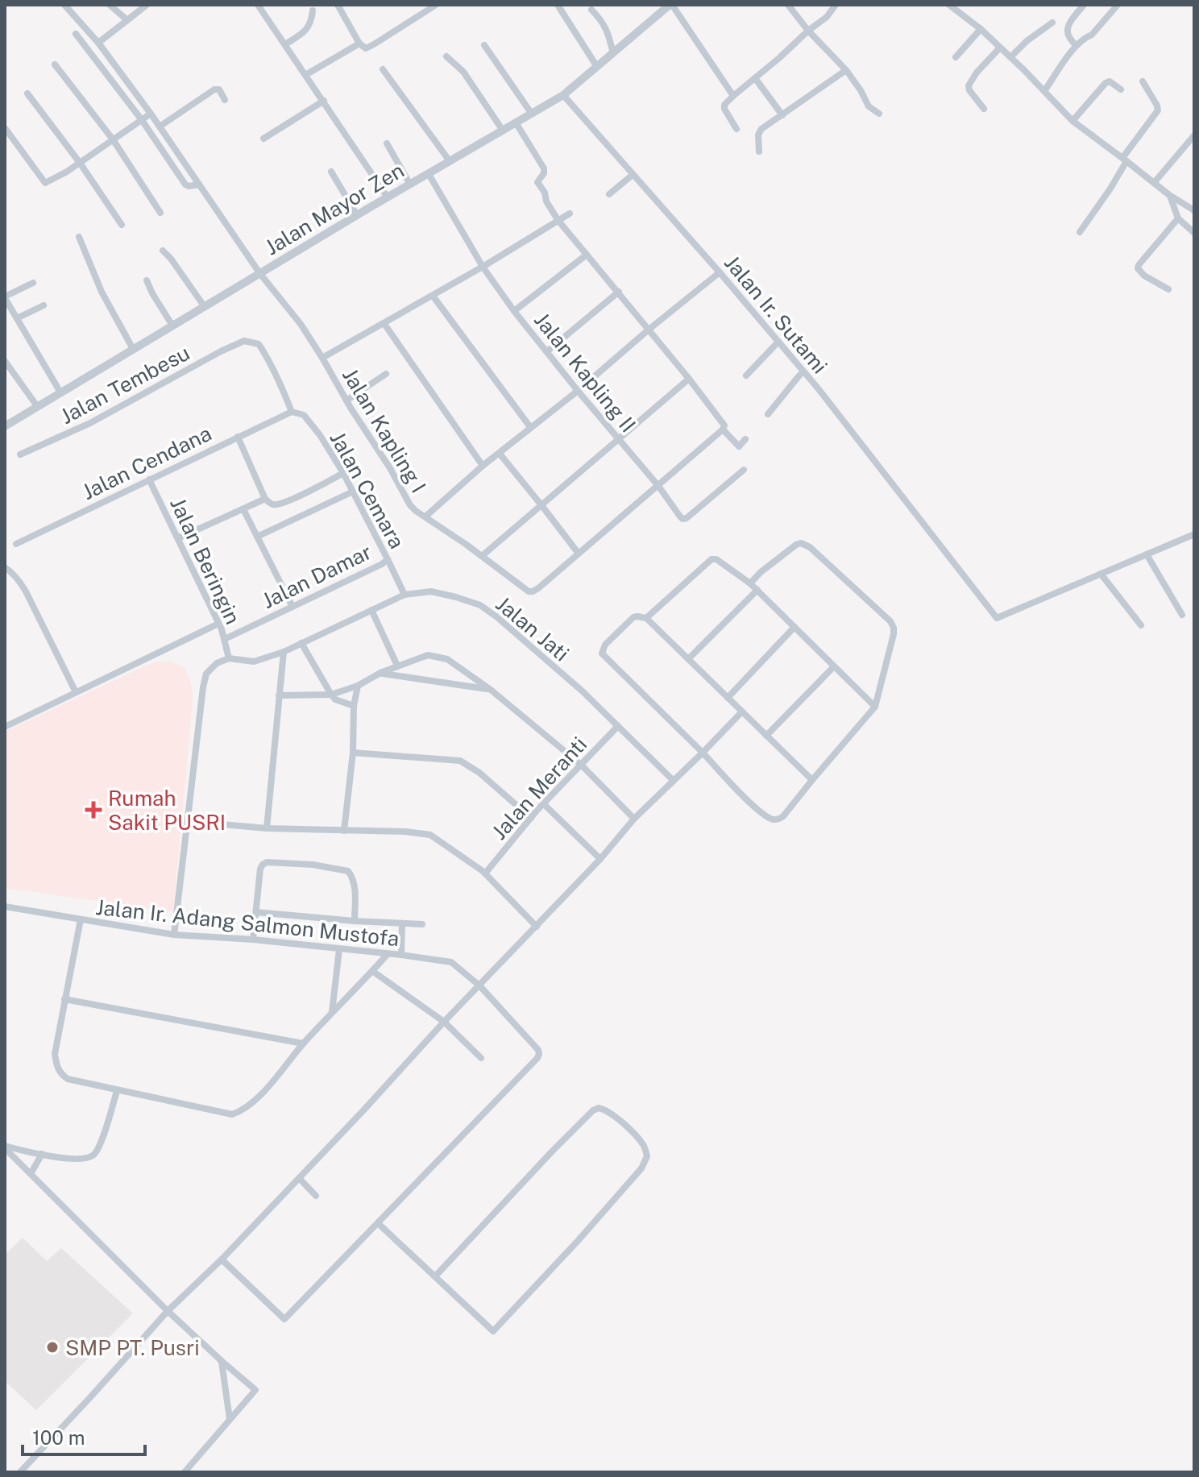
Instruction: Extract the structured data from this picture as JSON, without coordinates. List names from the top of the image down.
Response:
{
  "streets": {
    "street": [
      "Jalan Mayor Zen",
      "Jalan Ir. Sutami",
      "Jalan Kapling II",
      "Jalan Tembesu",
      "Jalan Kapling I",
      "Jalan Cendana",
      "Jalan Cemara",
      "Jalan Beringin",
      "Jalan Damar",
      "Jalan Jati",
      "Jalan Meranti",
      "Jalan Ir. Adang Salmon Mustofa"
    ]
  },
  "crossings": [
    ["Jalan Mayor Zen", "Jalan Ir. Sutami"],
    ["Jalan Mayor Zen", "Jalan Kapling II"],
    ["Jalan Mayor Zen", "Jalan Kapling I"],
    ["Jalan Kapling II", "Jalan Kapling I"],
    ["Jalan Tembesu", "Jalan Cendana"],
    ["Jalan Tembesu", "Jalan Cemara"],
    ["Jalan Cendana", "Jalan Cemara"],
    ["Jalan Cendana", "Jalan Beringin"],
    ["Jalan Cemara", "Jalan Damar"],
    ["Jalan Cemara", "Jalan Jati"],
    ["Jalan Beringin", "Jalan Damar"],
    ["Jalan Beringin", "Jalan Jati"],
    ["Jalan Jati", "Jalan Meranti"]
  ],
  "places": {
    "health": ["Rumah Sakit PUSRI"],
    "other": ["SMP PT. Pusri"]
  },
  "scale_bar": "100 m"
}
